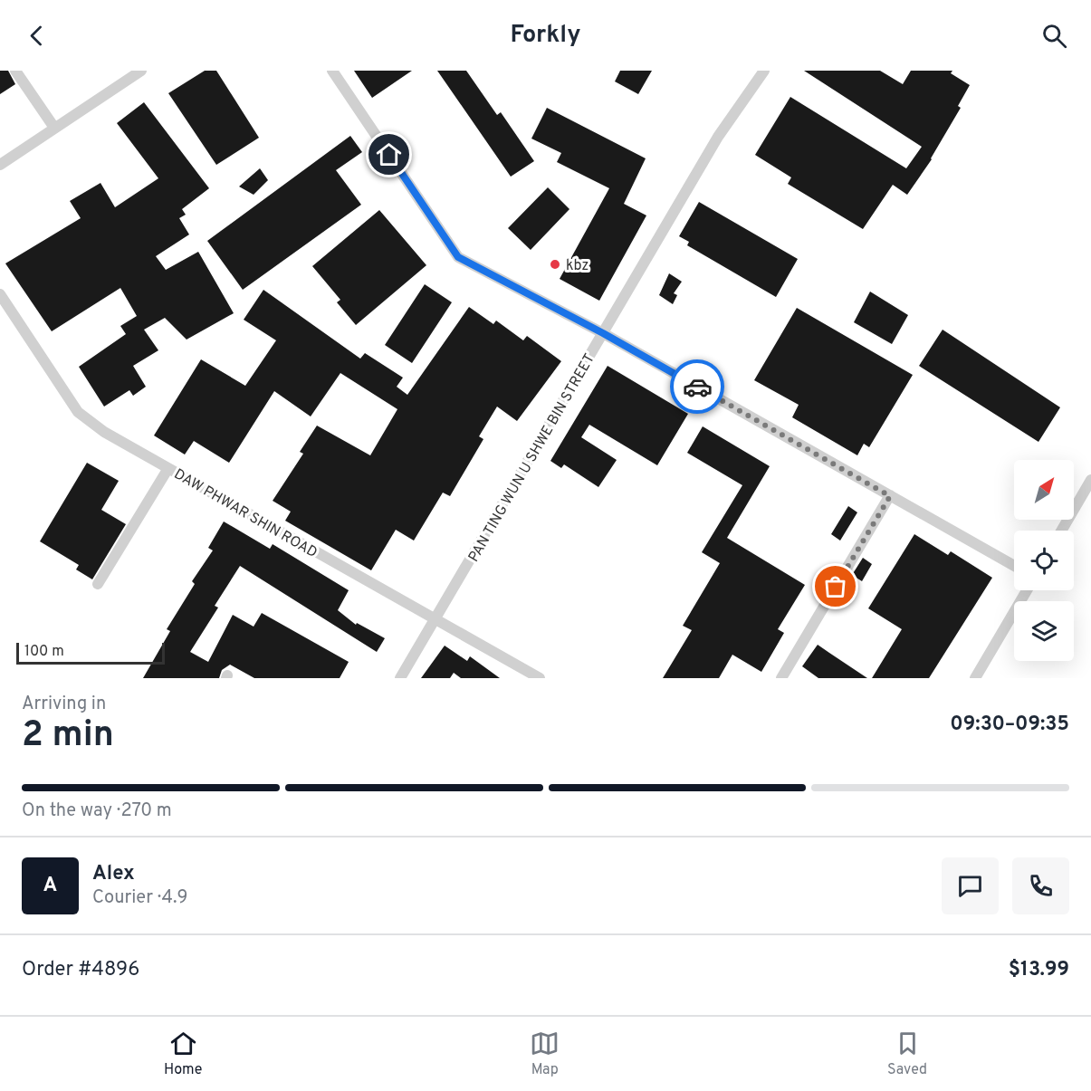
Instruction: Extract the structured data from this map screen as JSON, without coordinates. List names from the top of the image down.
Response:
{
  "streets": {
    "street": ["PAN TING WUN U SHWE BIN STREET", "DAW PHWAR SHIN ROAD"]
  },
  "crossings": [
    ["PAN TING WUN U SHWE BIN STREET", "DAW PHWAR SHIN ROAD"]
  ],
  "places": ["kbz"],
  "scale_bar": "100 m",
  "north": "top right",
  "page": {
    "header": "Forkly",
    "scale": "100 m",
    "heading": ["2 min", "Arriving in", "09:30–09:35"],
    "panel": [
      "Alex",
      "Courier · 4.9",
      "Order #4896",
      "$13.99"
    ],
    "bar": "On the way · 270 m",
    "round": "A",
    "tabs": ["Home", "Map", "Saved"]
  }
}
